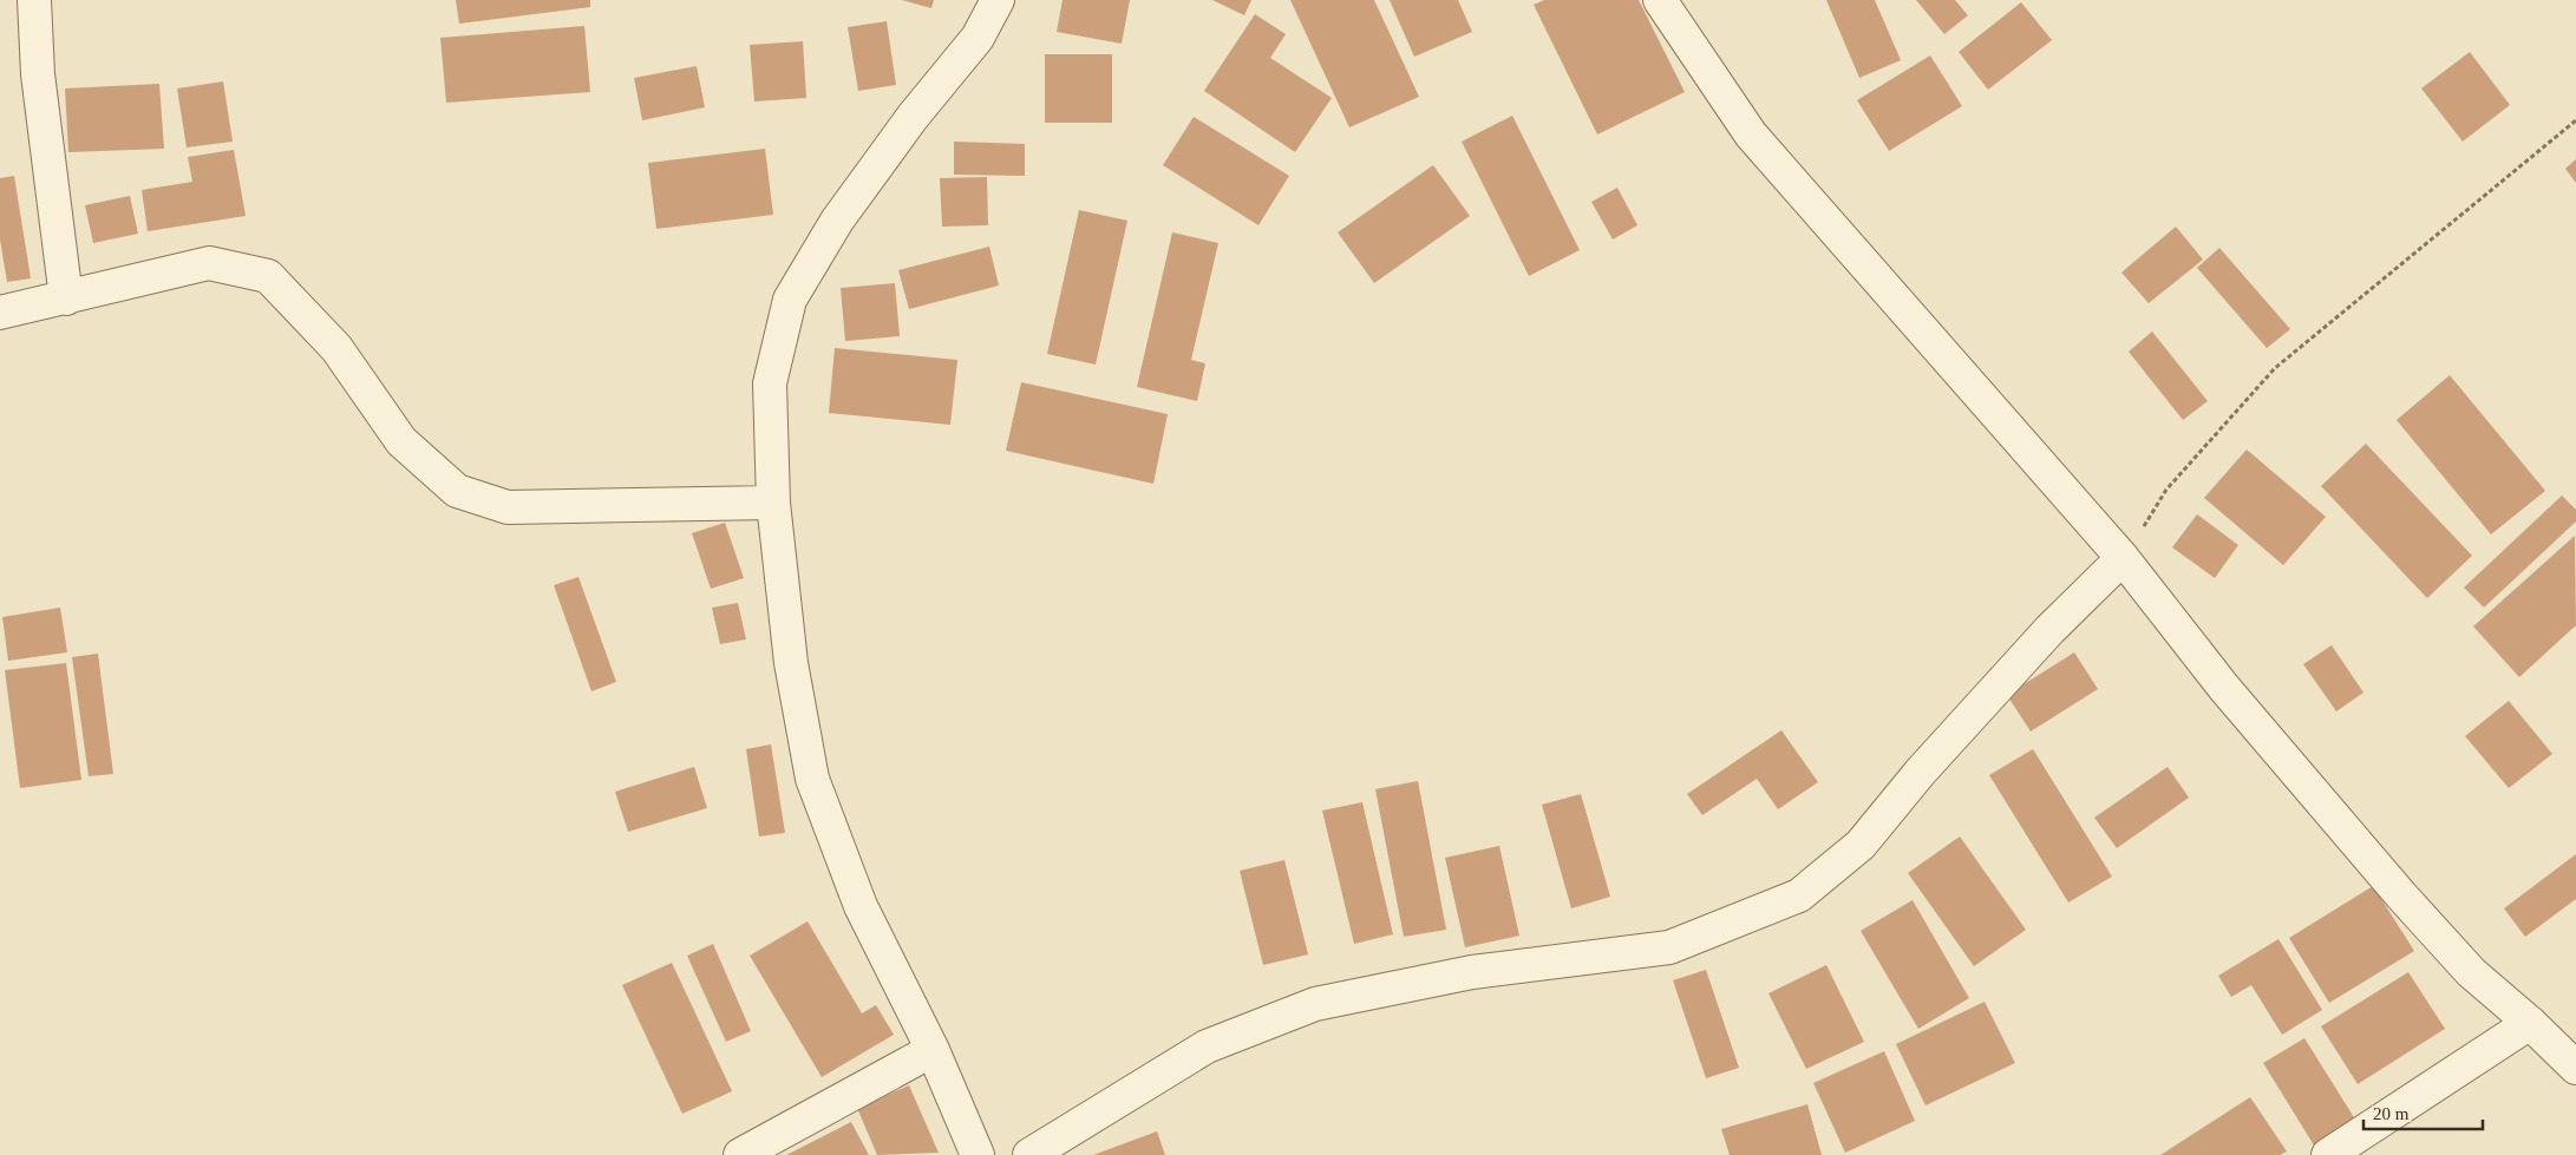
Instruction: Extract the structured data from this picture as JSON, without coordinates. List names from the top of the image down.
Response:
{
  "scale_bar": "20 m"
}
